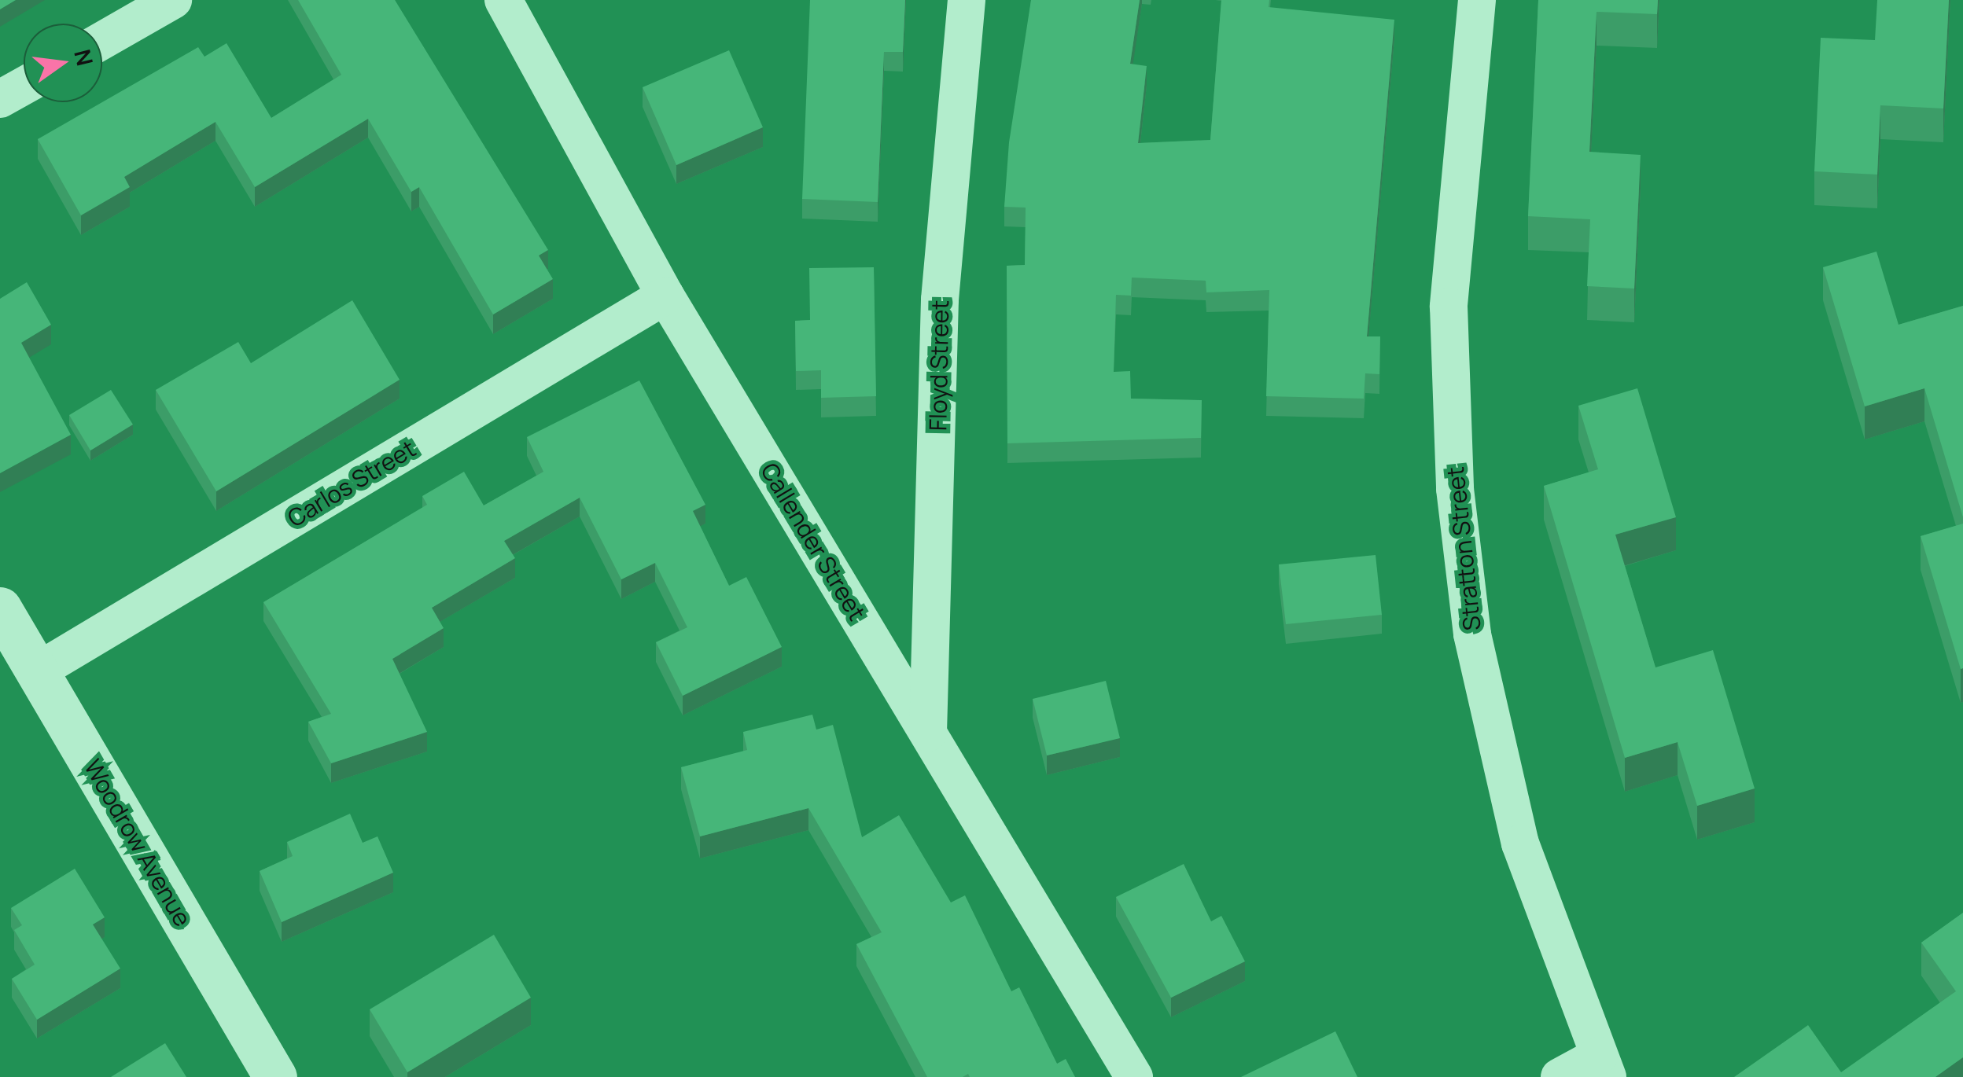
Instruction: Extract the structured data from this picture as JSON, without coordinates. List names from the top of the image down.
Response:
{
  "streets": {
    "street": [
      "Floyd Street",
      "Carlos Street",
      "Callender Street",
      "Stratton Street",
      "Woodrow Avenue"
    ]
  },
  "crossings": [
    ["Floyd Street", "Callender Street"],
    ["Carlos Street", "Callender Street"],
    ["Carlos Street", "Woodrow Avenue"]
  ],
  "north": "right"
}
